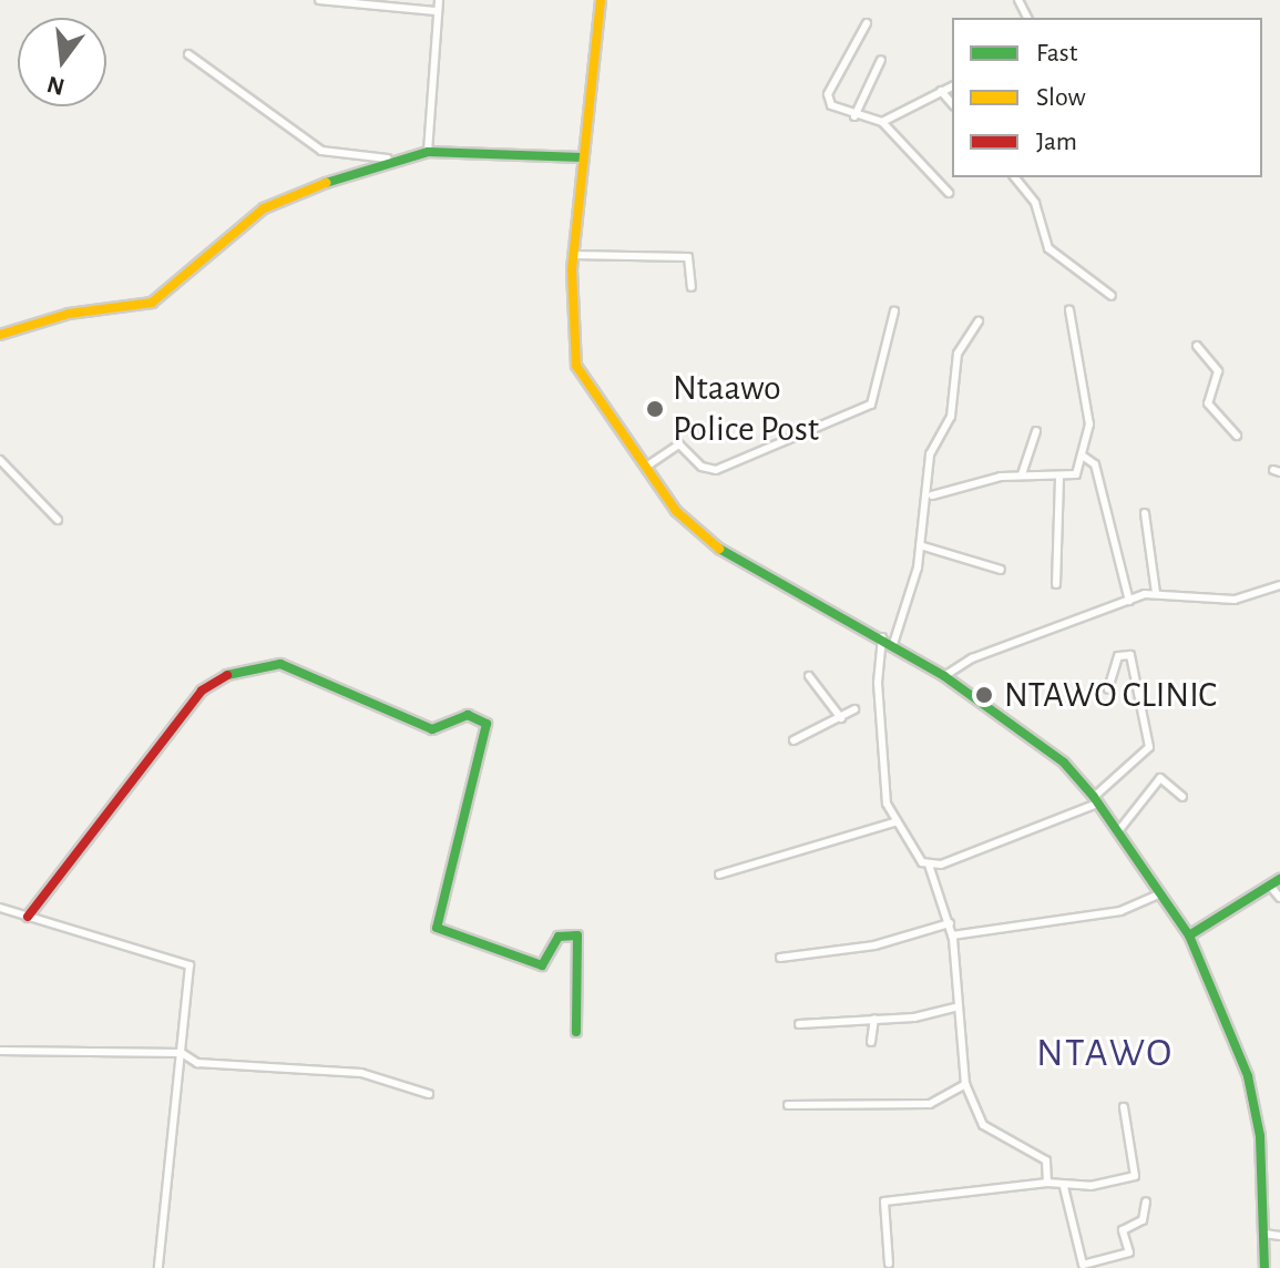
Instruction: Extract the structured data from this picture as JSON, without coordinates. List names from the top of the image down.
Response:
{
  "districts": ["NTAWO"],
  "places": ["Ntaawo Police Post", "NTAWO CLINIC"],
  "legend": ["Fast", "Slow", "Jam"],
  "north": "bottom"
}
